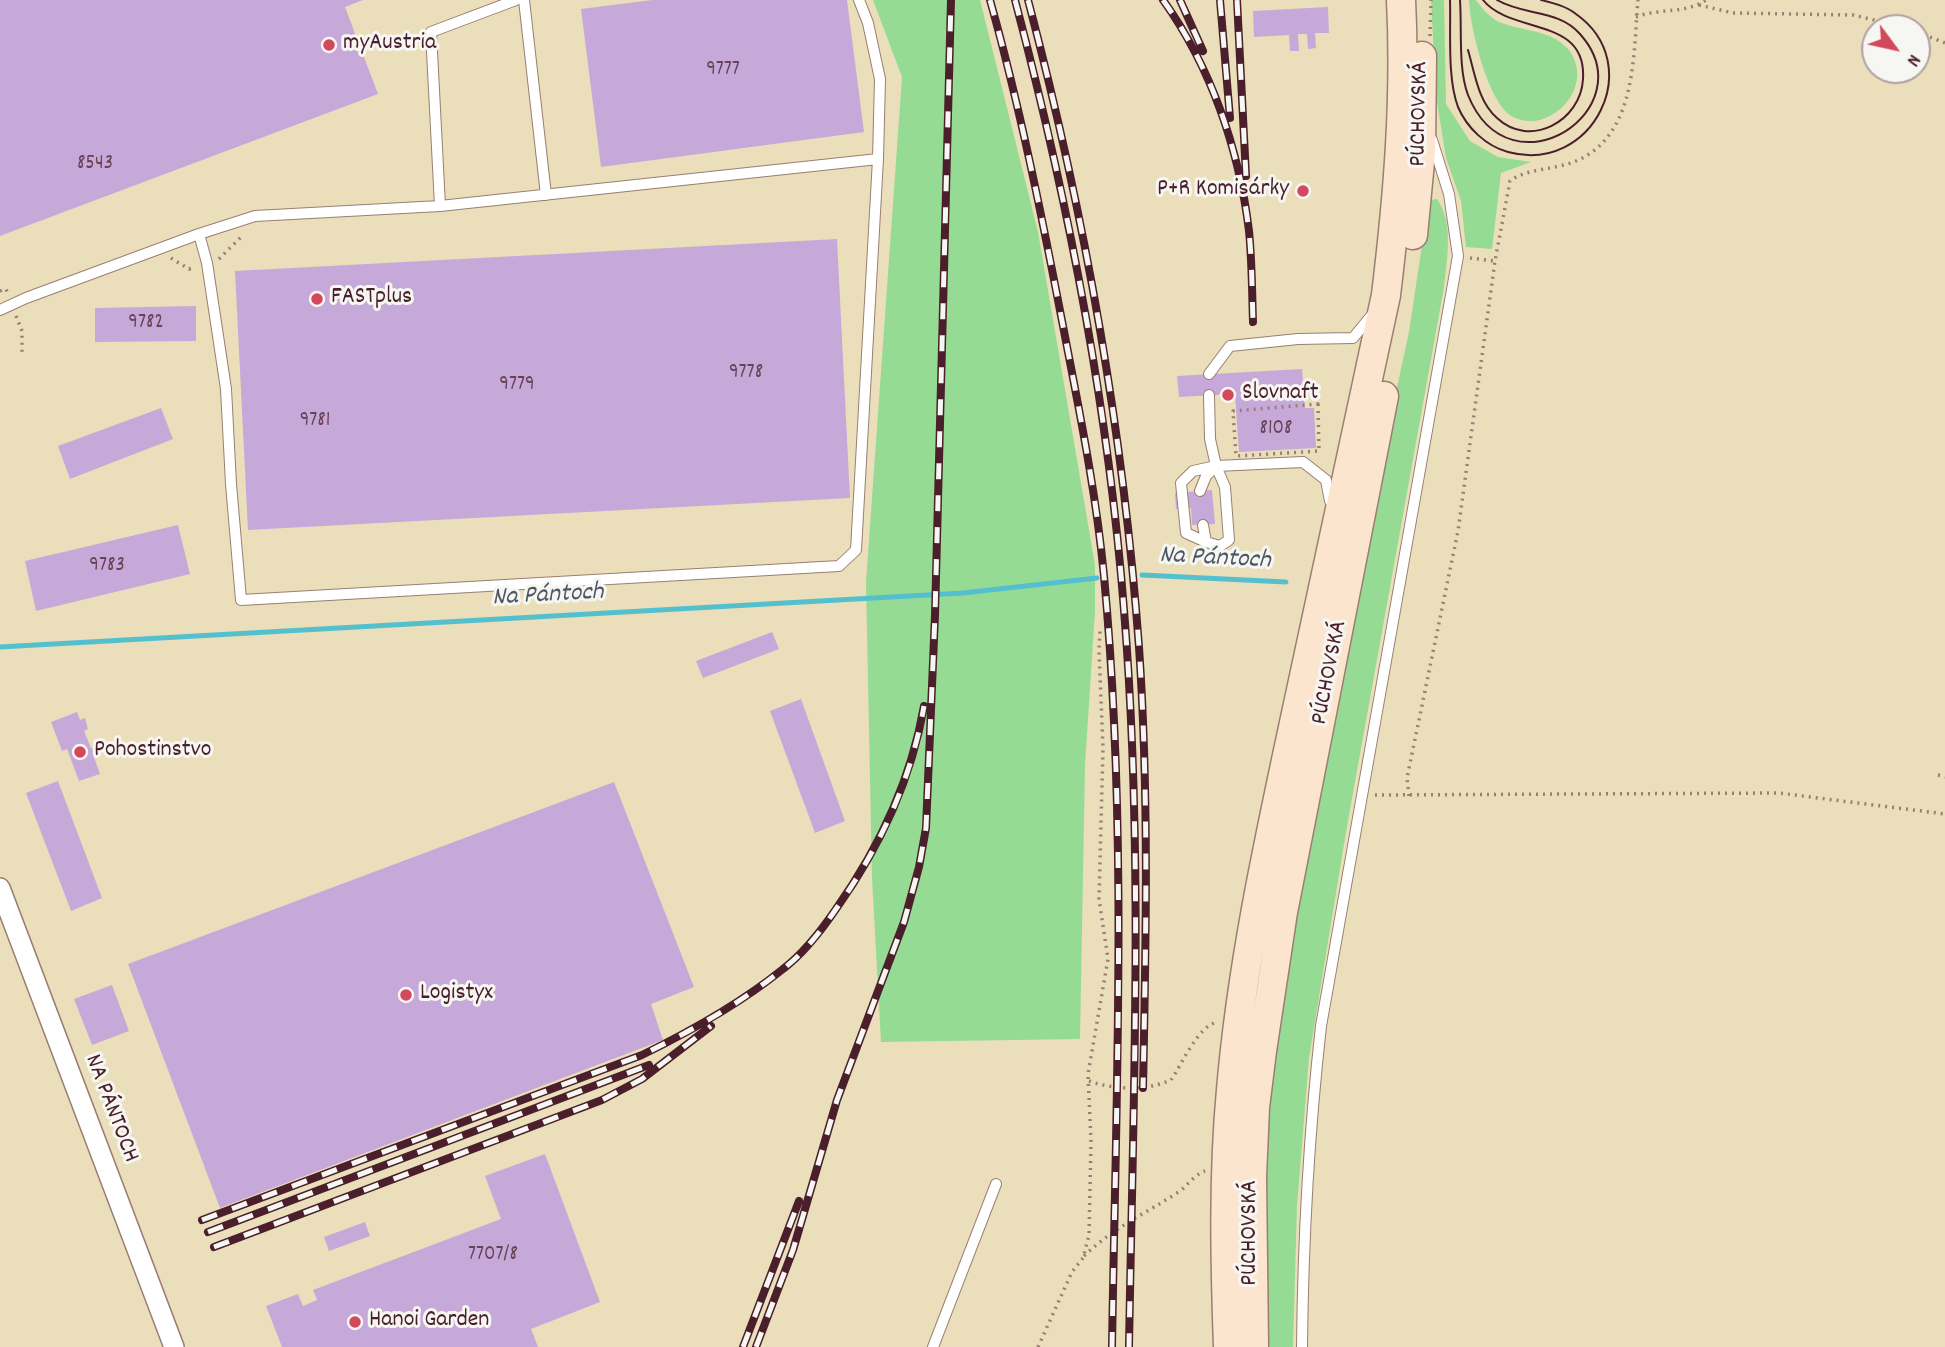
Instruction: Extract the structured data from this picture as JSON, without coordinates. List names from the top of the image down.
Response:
{
  "streets": {
    "main road": ["PÚCHOVSKÁ"],
    "street": ["NA PÁNTOCH"]
  },
  "water": ["Na Pántoch"],
  "places": [
    "myAustria",
    "P+R Komisárky",
    "FASTplus",
    "Slovnaft",
    "Pohostinstvo",
    "Logistyx",
    "Hanoi Garden"
  ],
  "house_numbers": [
    "9777",
    "8543",
    "9782",
    "9778",
    "9779",
    "9781",
    "8108",
    "9783",
    "7707/8"
  ],
  "north": "bottom right"
}
